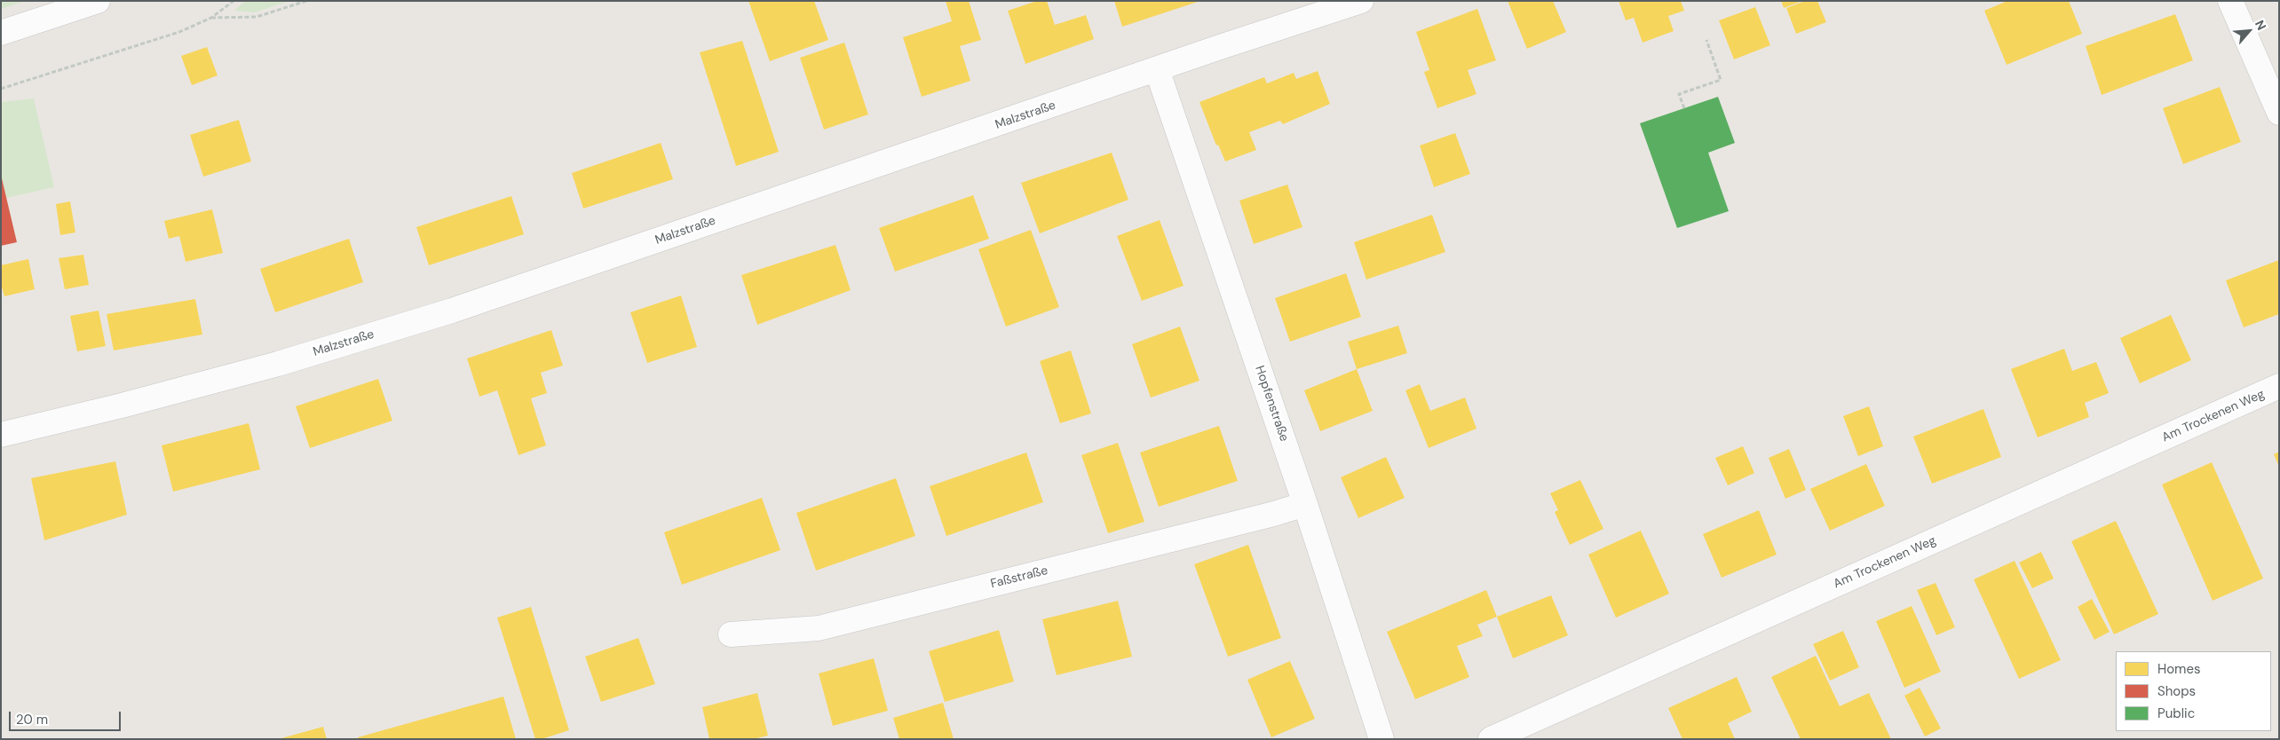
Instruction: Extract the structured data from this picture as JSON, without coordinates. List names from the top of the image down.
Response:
{
  "streets": {
    "street": [
      "Malzstraße",
      "Hopfenstraße",
      "Am Trockenen Weg",
      "Faßstraße"
    ]
  },
  "crossings": [
    ["Malzstraße", "Hopfenstraße"],
    ["Hopfenstraße", "Faßstraße"]
  ],
  "legend": ["Homes", "Shops", "Public"],
  "scale_bar": "20 m",
  "north": "top right"
}
